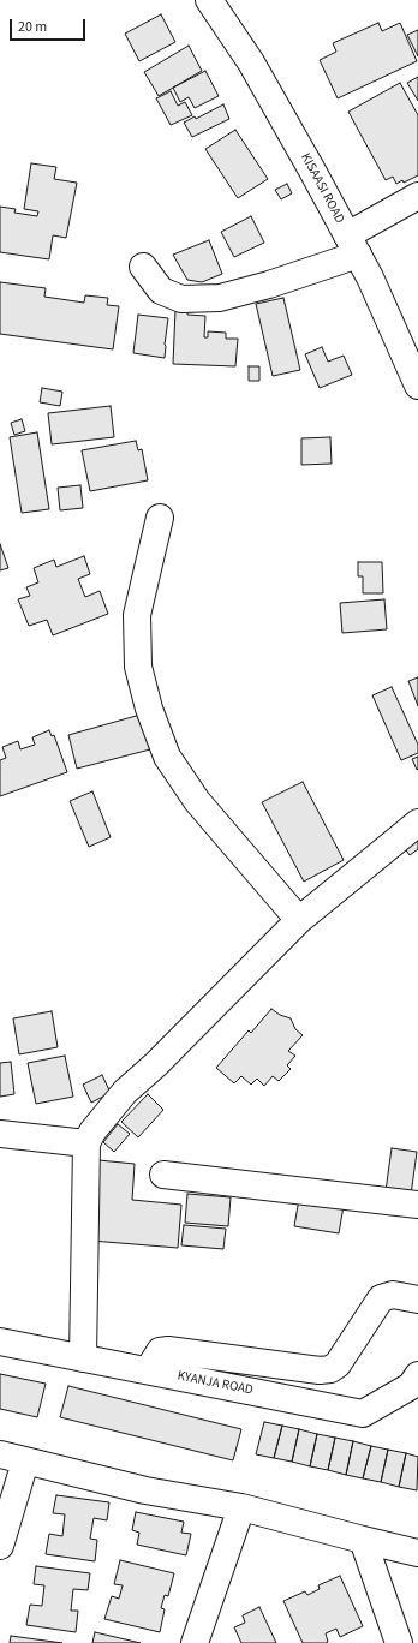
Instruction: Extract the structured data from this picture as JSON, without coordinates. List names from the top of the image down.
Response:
{
  "streets": {
    "street": ["KISAASI ROAD", "KYANJA ROAD"]
  },
  "scale_bar": "20 m"
}
